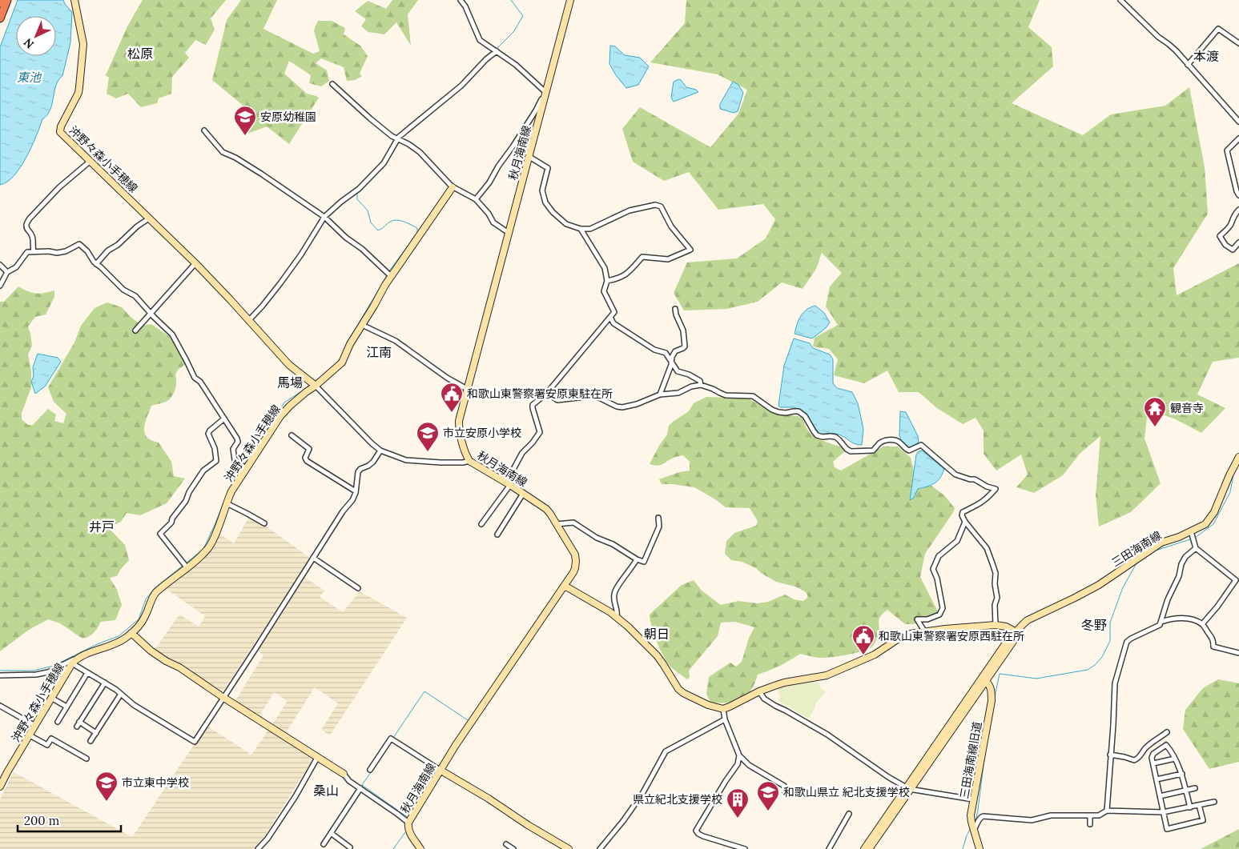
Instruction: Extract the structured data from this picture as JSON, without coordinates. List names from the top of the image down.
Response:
{
  "streets": {
    "main road": [
      "秋月海南線",
      "沖野々森小手穂線",
      "三田海南線",
      "三田海南線旧道"
    ]
  },
  "crossings": [
    ["三田海南線", "三田海南線旧道"]
  ],
  "districts": [
    "松原",
    "本渡",
    "江南",
    "馬場",
    "井戸",
    "冬野",
    "朝日",
    "桑山"
  ],
  "water": ["東池"],
  "places": {
    "school or university": [
      "安原幼稚園",
      "市立安原小学校",
      "市立東中学校",
      "和歌山県立 紀北支援学校"
    ],
    "public building": ["和歌山東警察署安原東駐在所", "和歌山東警察署安原西駐在所"],
    "temple": ["観音寺"],
    "building": ["県立紀北支援学校"]
  },
  "scale_bar": "200 m",
  "north": "bottom left"
}
